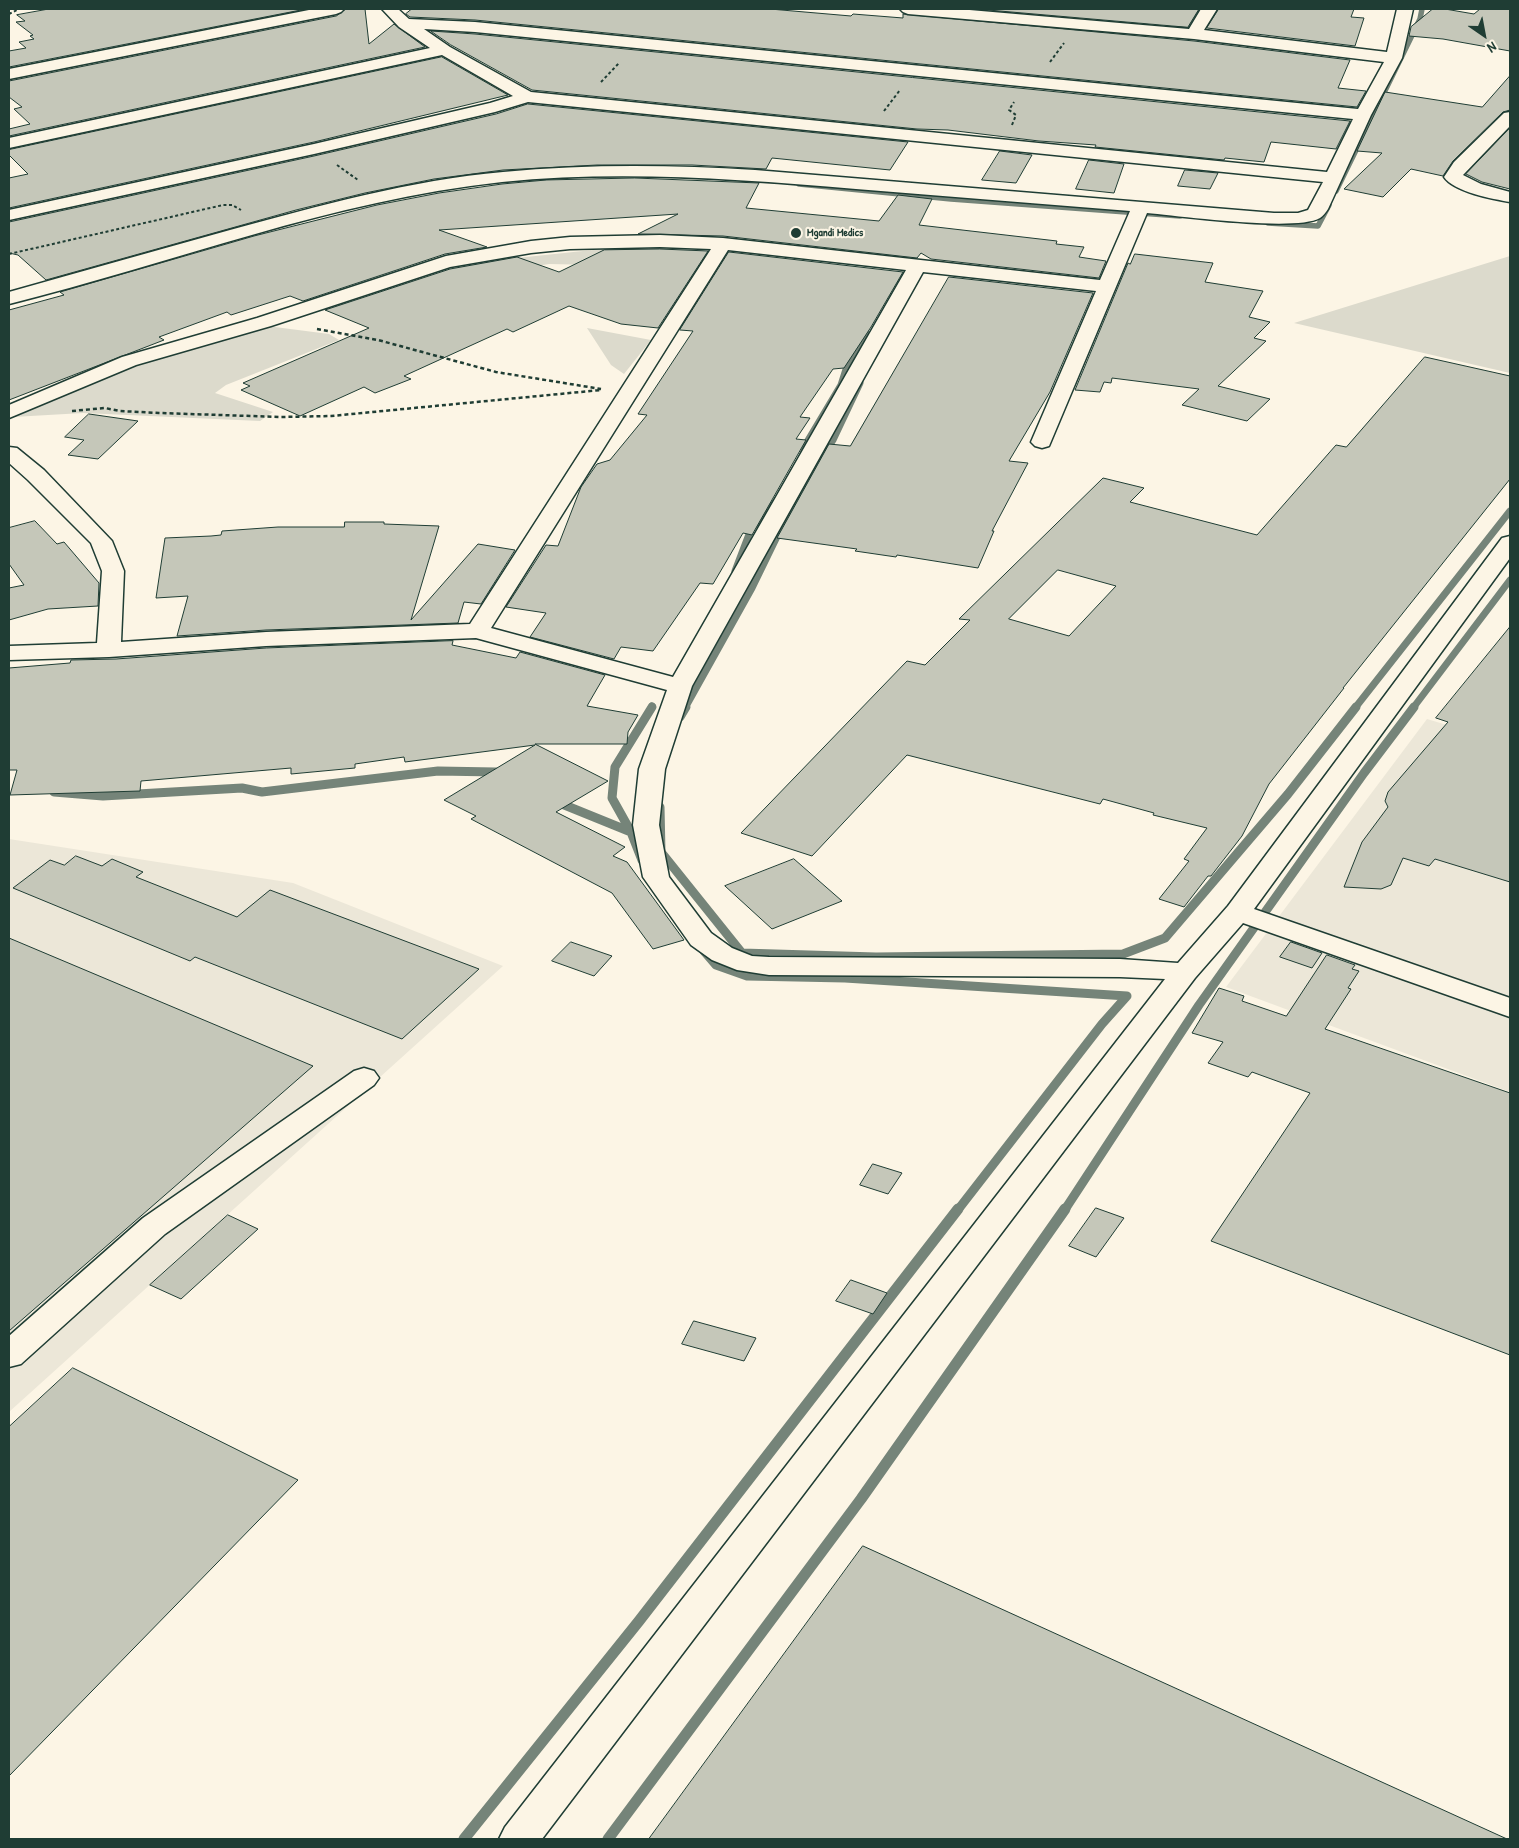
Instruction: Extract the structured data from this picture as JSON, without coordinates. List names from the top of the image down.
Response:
{
  "places": ["Mgandi Medics"],
  "north": "bottom right"
}
